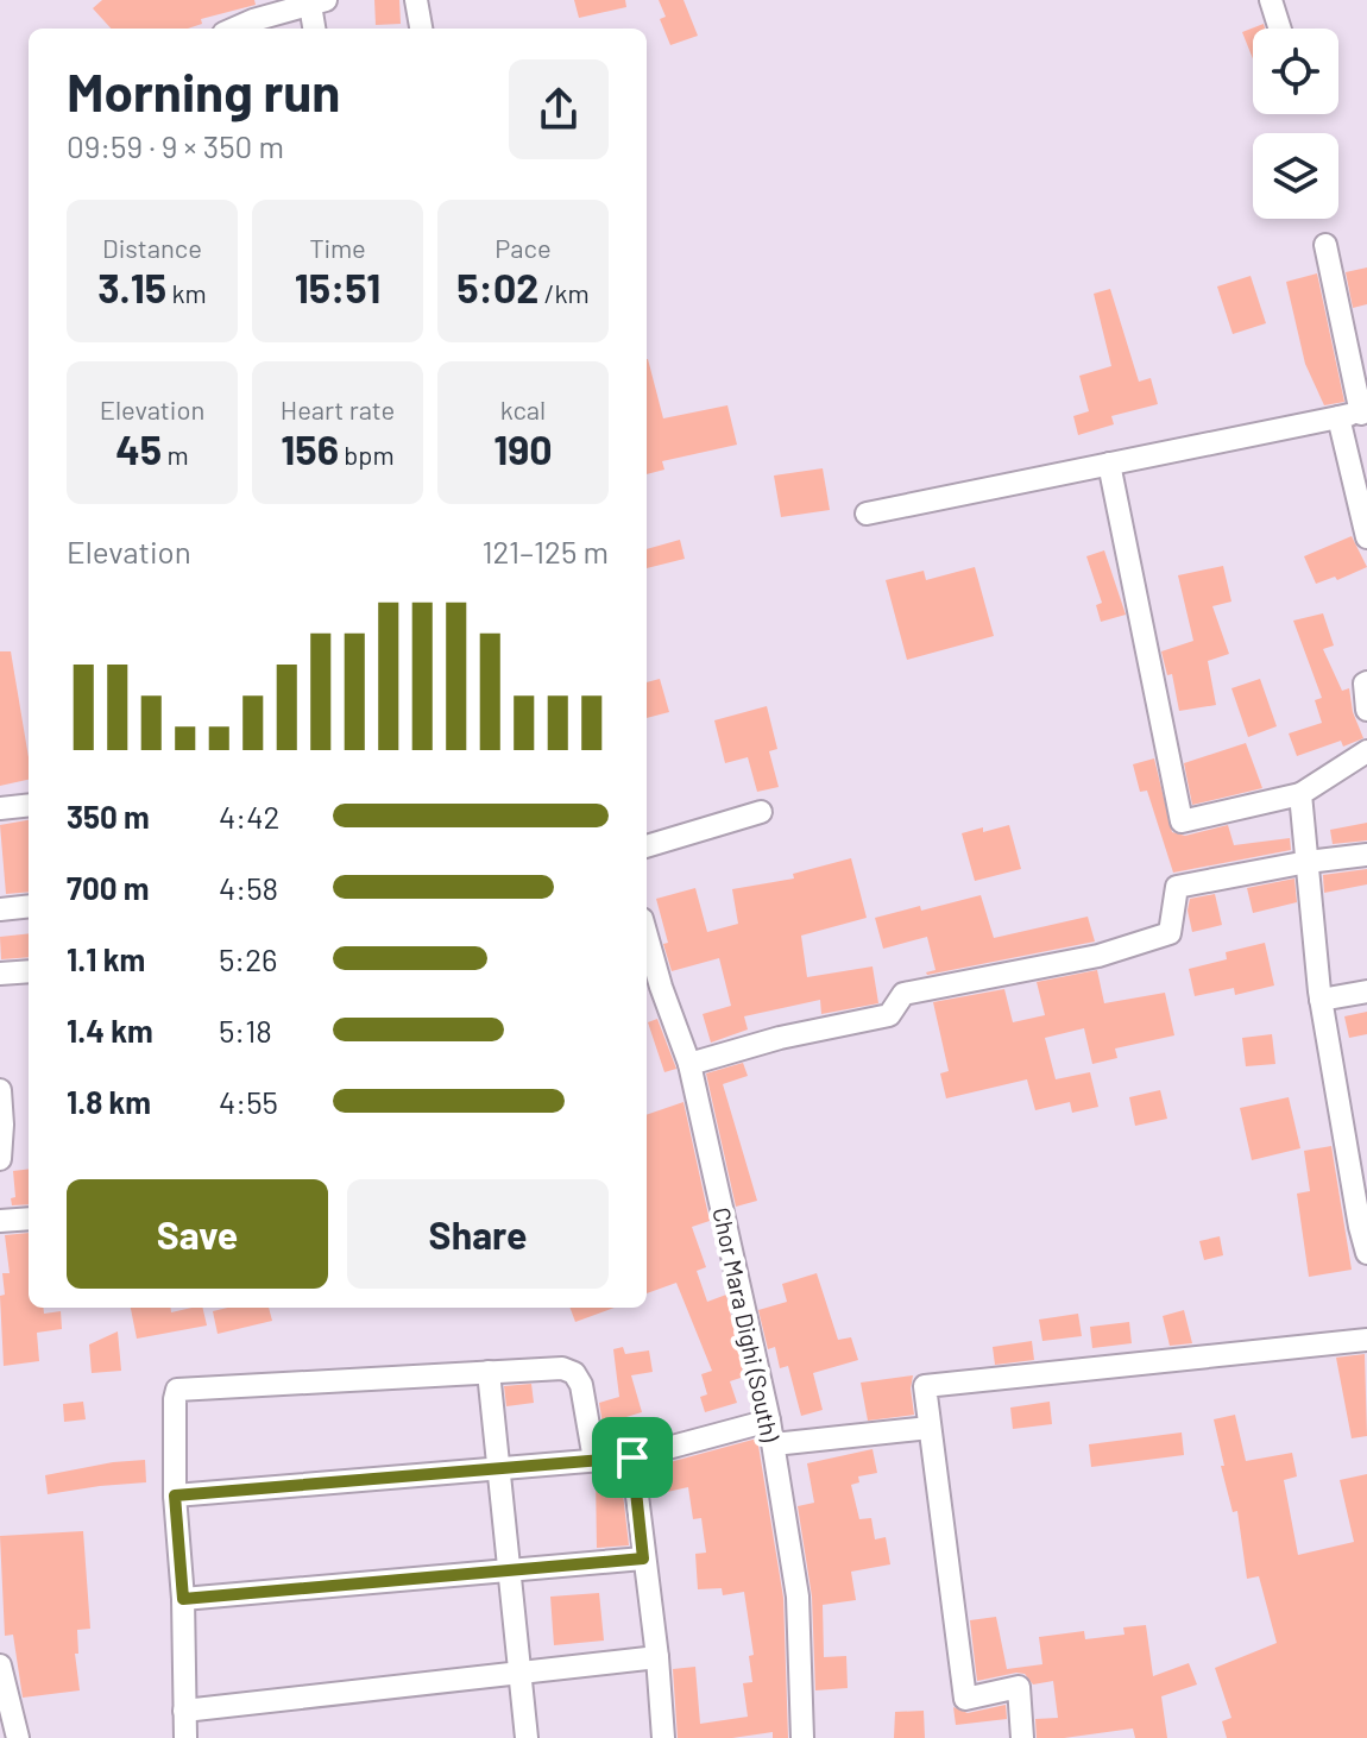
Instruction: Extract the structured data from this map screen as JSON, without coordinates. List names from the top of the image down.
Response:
{
  "streets": {
    "street": ["Chor Mara Dighi (South)"]
  },
  "page": {
    "heading": ["Morning run", "09:59 · 9 × 350 m"],
    "stats": [
      ["Distance", "3.15 km"],
      ["Time", "15:51"],
      ["Pace", "5:02 /km"],
      ["Elevation", "45 m"],
      ["Heart rate", "156 bpm"],
      ["kcal", "190"]
    ],
    "chart": ["Elevation", "121–125 m"],
    "list": [
      {
        "name": "350 m",
        "note": "4:42"
      },
      {
        "name": "700 m",
        "note": "4:58"
      },
      {
        "name": "1.1 km",
        "note": "5:26"
      },
      {
        "name": "1.4 km",
        "note": "5:18"
      },
      {
        "name": "1.8 km",
        "note": "4:55"
      }
    ],
    "buttons": ["Save", "Share"]
  }
}
